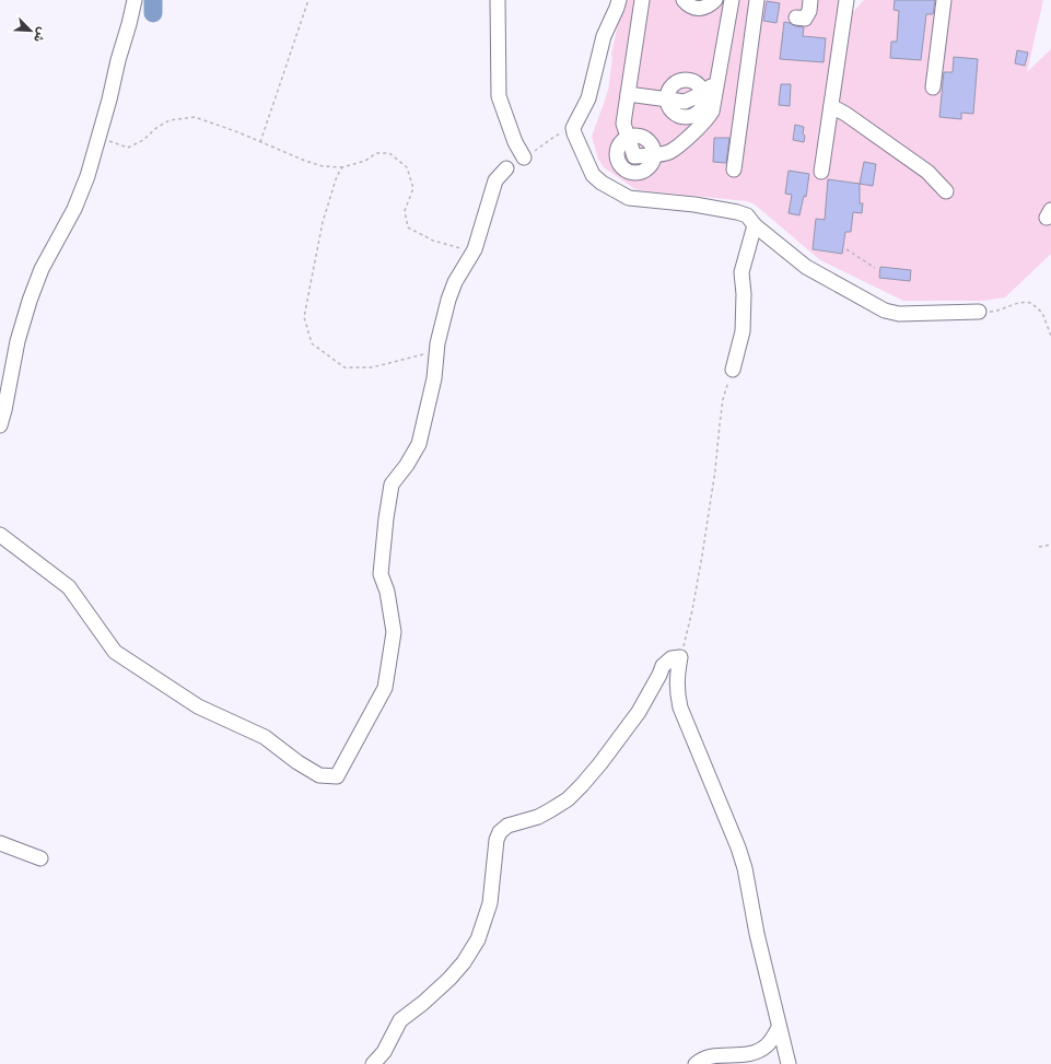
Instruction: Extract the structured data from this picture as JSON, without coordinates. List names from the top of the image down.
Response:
{
  "north": "bottom right"
}
